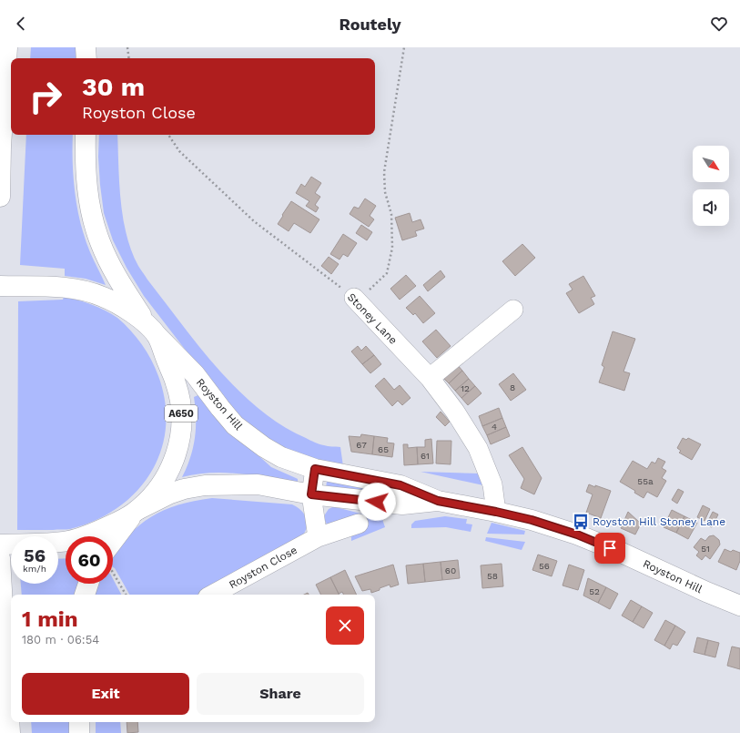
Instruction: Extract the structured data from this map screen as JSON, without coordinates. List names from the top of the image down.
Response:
{
  "streets": {
    "main road": ["Royston Hill", "A650"],
    "street": ["Stoney Lane", "Royston Close"]
  },
  "crossings": [
    ["Stoney Lane", "Royston Hill"],
    ["Royston Hill", "A650"]
  ],
  "places": {
    "bus stop": ["Royston Hill Stoney Lane"]
  },
  "house_numbers": [
    "8",
    "12",
    "4",
    "67",
    "65",
    "61",
    "55a",
    "51",
    "56",
    "60",
    "58",
    "52"
  ],
  "north": "bottom right",
  "page": {
    "header": "Routely",
    "turn": ["30 m", "Royston Close"],
    "speed": "56 km/h",
    "limit": "60",
    "heading": ["1 min", "180 m · 06:54"],
    "buttons": ["Exit", "Share"]
  }
}
